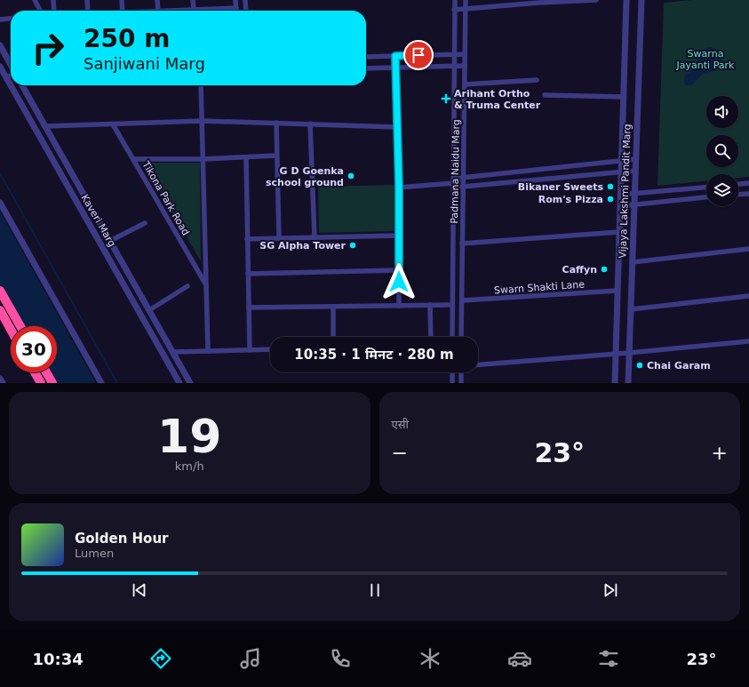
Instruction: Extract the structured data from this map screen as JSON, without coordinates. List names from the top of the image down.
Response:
{
  "streets": {
    "street": [
      "Padmana Naidu Marg",
      "Vijaya Lakshmi Pandit Marg",
      "Tikona Park Road",
      "Kaveri Marg",
      "Swarn Shakti Lane"
    ]
  },
  "crossings": [
    ["Padmana Naidu Marg", "Swarn Shakti Lane"],
    ["Vijaya Lakshmi Pandit Marg", "Swarn Shakti Lane"]
  ],
  "parks": ["Swarna Jayanti Park"],
  "places": {
    "health": ["Arihant Ortho & Truma Center"],
    "other": [
      "G D Goenka school ground",
      "Bikaner Sweets",
      "Rom's Pizza",
      "SG Alpha Tower",
      "Caffyn",
      "Chai Garam"
    ]
  },
  "page": {
    "turn": ["250 m", "Sanjiwani Marg"],
    "limit": "30",
    "trip": "10:35 · 1 मिनट · 280 m",
    "tile": [
      ["19", "km/h"],
      "एसी"
    ],
    "heat": ["−", "23°", "+"],
    "song": ["Golden Hour", "Lumen"],
    "tabs": ["10:34", "23°"]
  }
}
